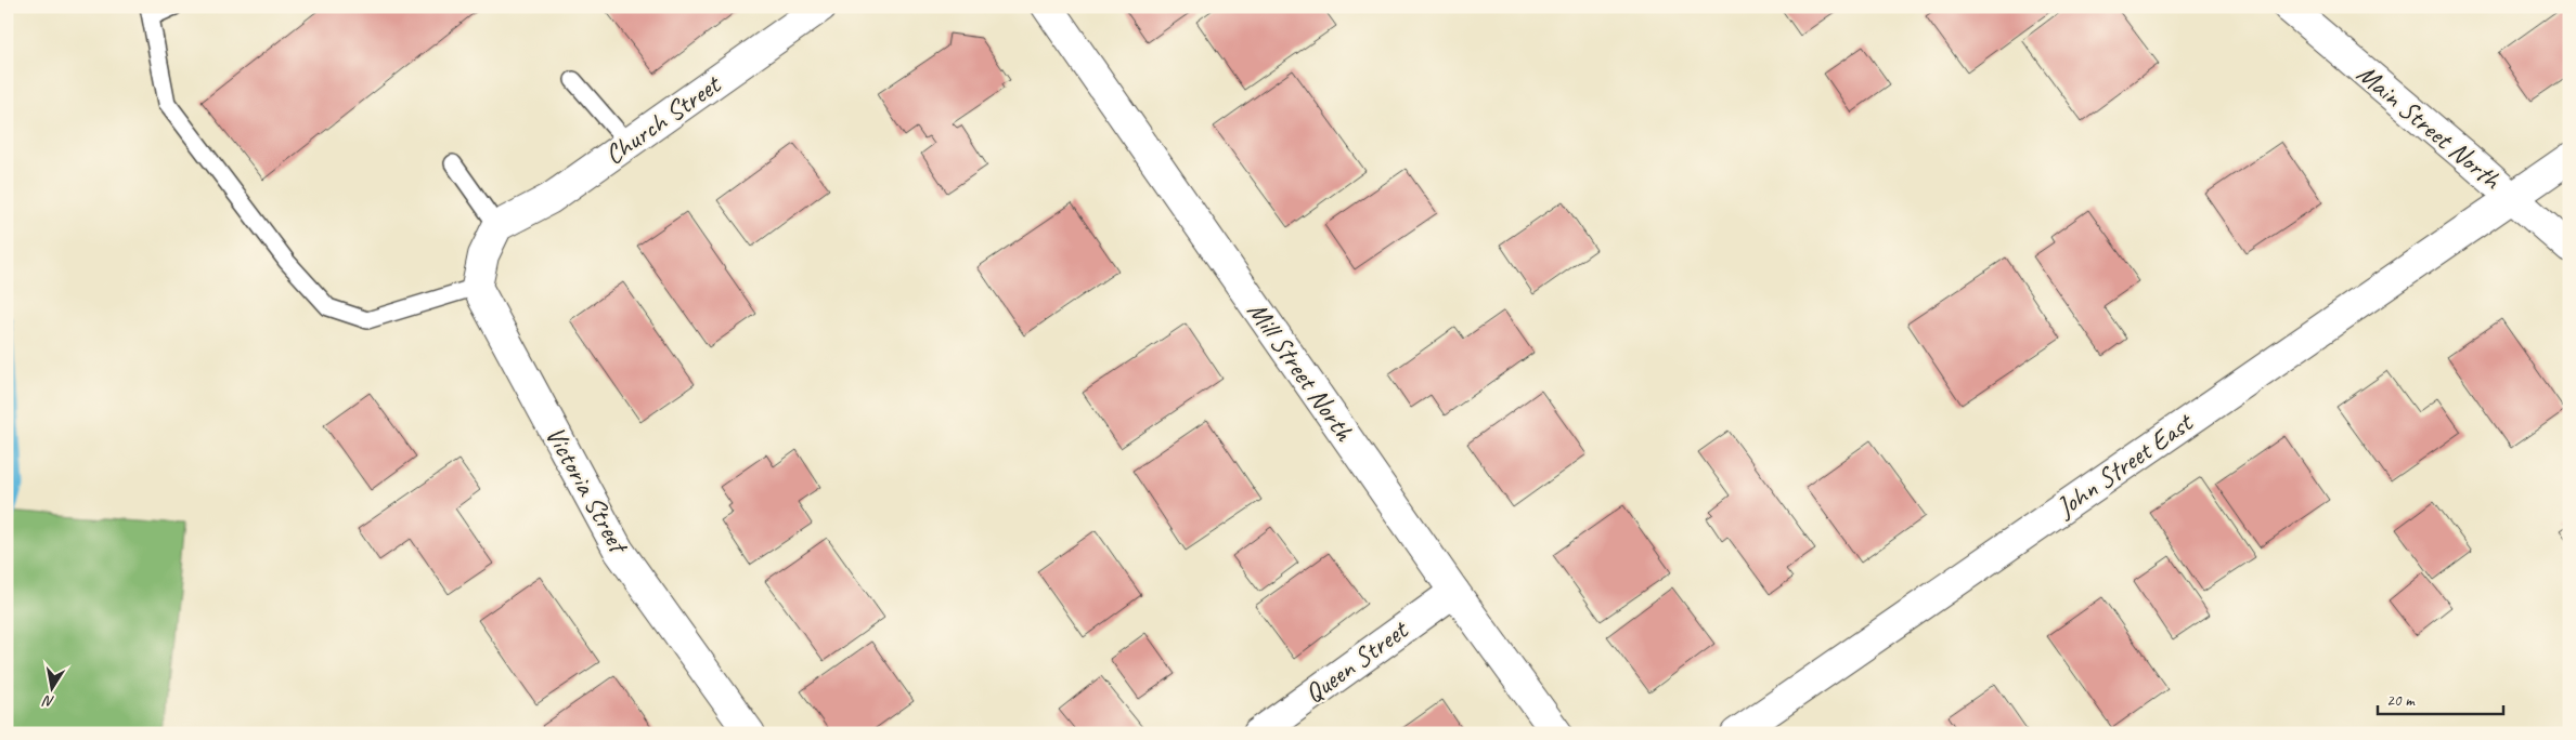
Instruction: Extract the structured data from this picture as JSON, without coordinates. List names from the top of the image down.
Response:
{
  "streets": {
    "street": [
      "Church Street",
      "Main Street North",
      "Mill Street North",
      "John Street East",
      "Victoria Street",
      "Queen Street"
    ]
  },
  "crossings": [
    ["Main Street North", "John Street East"],
    ["Mill Street North", "Queen Street"]
  ],
  "scale_bar": "20 m",
  "north": "bottom"
}
